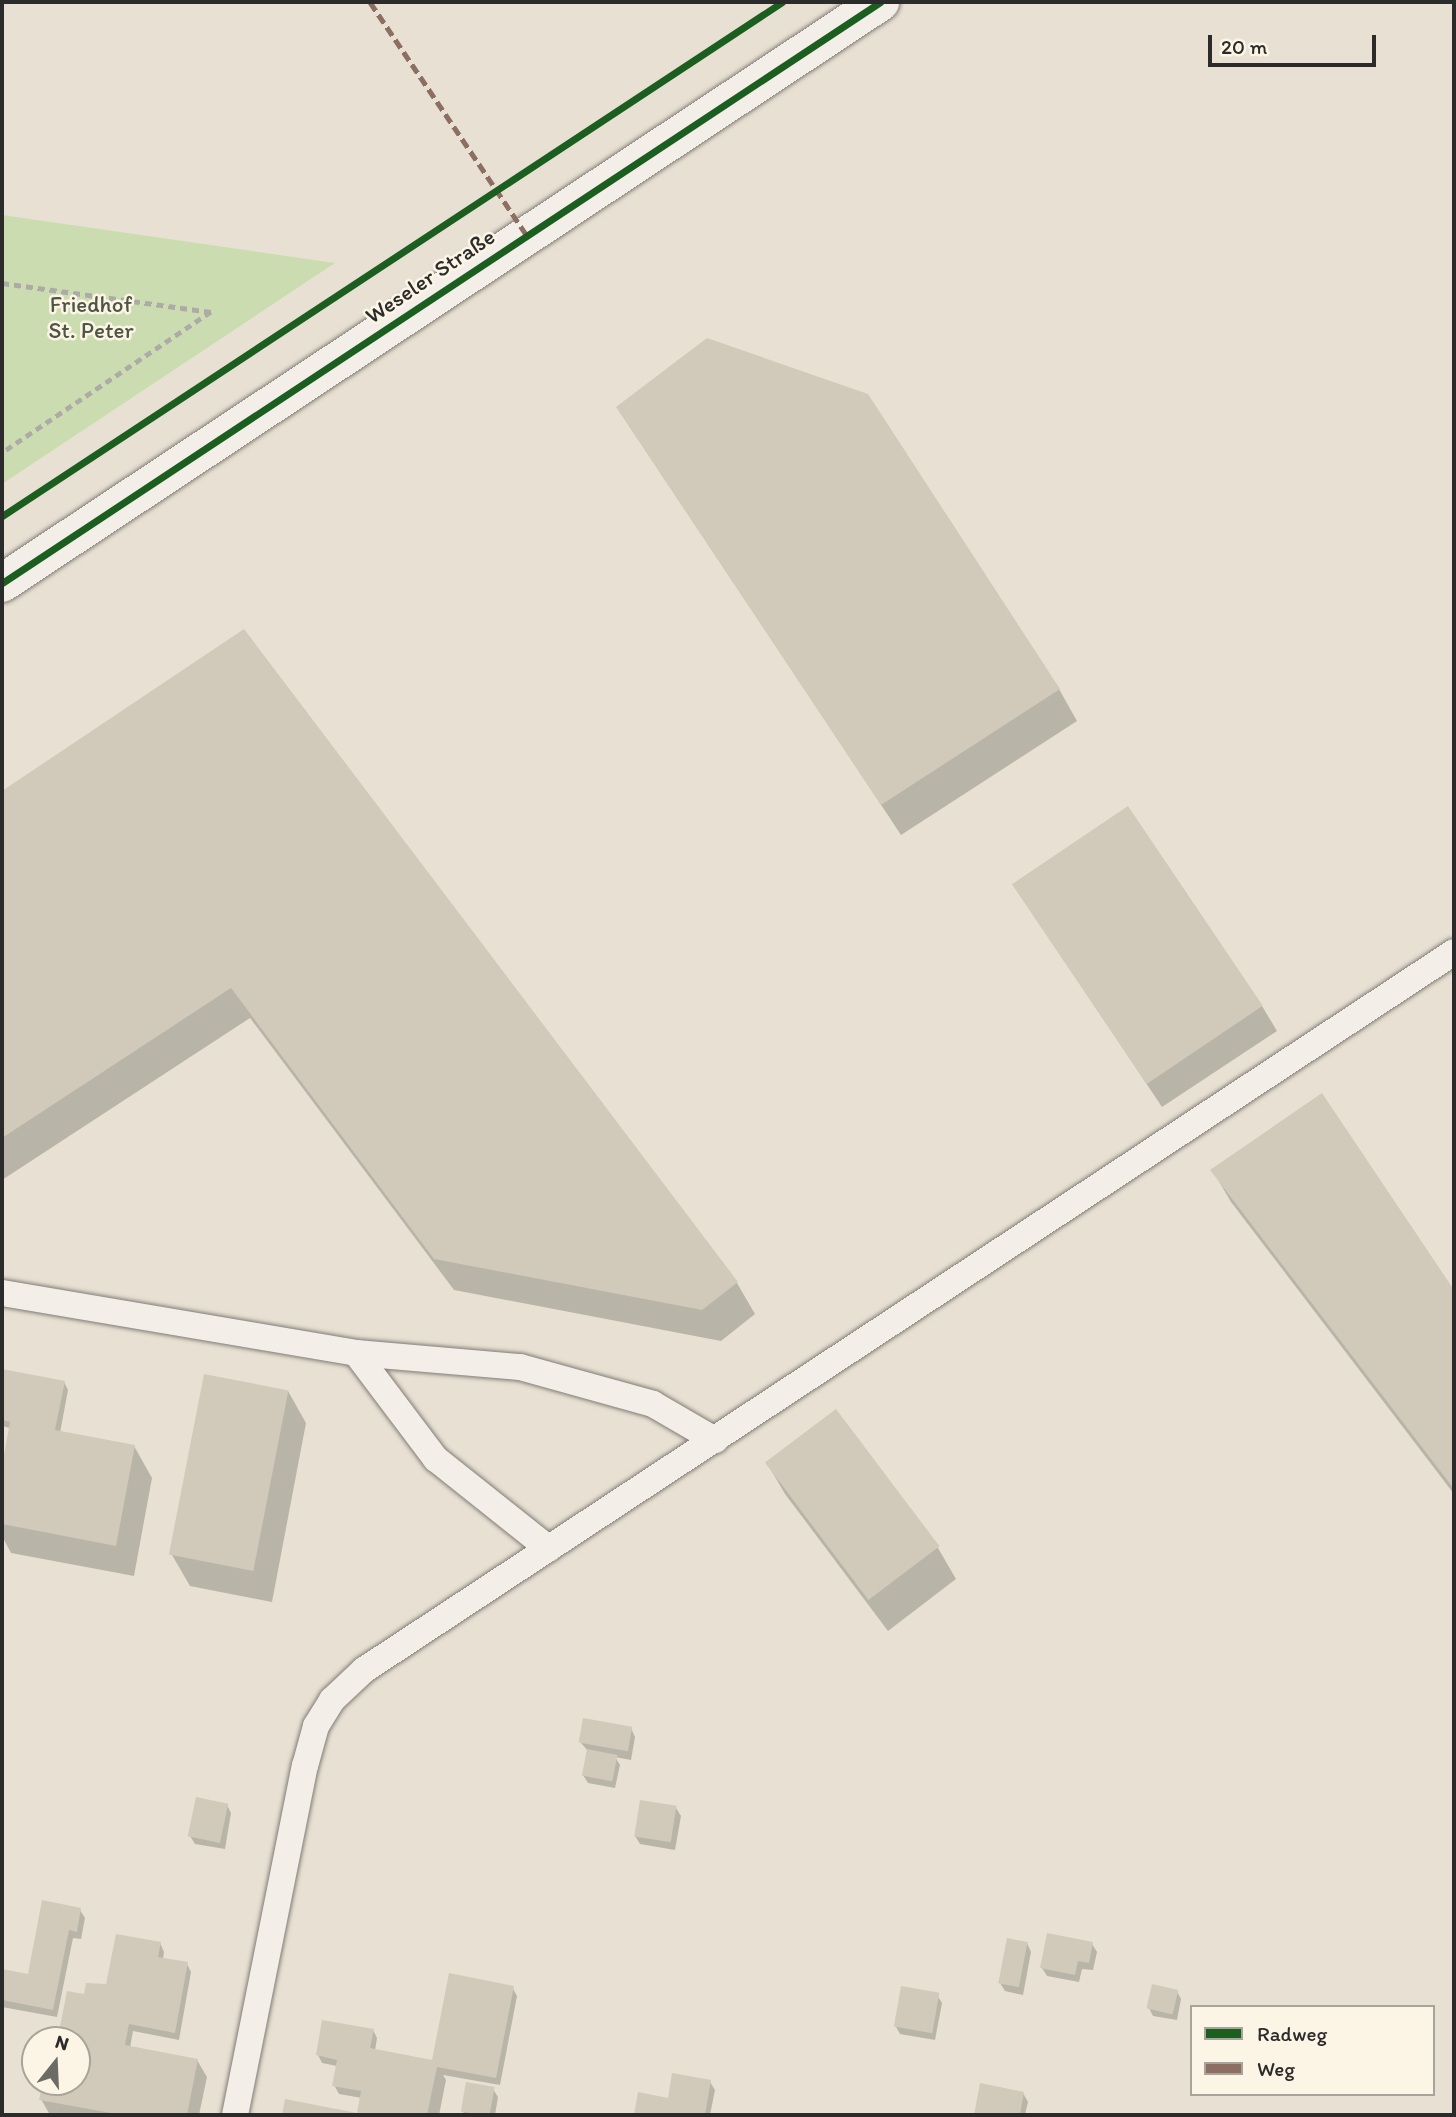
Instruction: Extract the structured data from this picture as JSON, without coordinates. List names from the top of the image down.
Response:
{
  "streets": {
    "street": ["Weseler Straße"]
  },
  "parks": ["Friedhof St. Peter"],
  "legend": ["Radweg", "Weg"],
  "scale_bar": "20 m",
  "north": "top"
}
